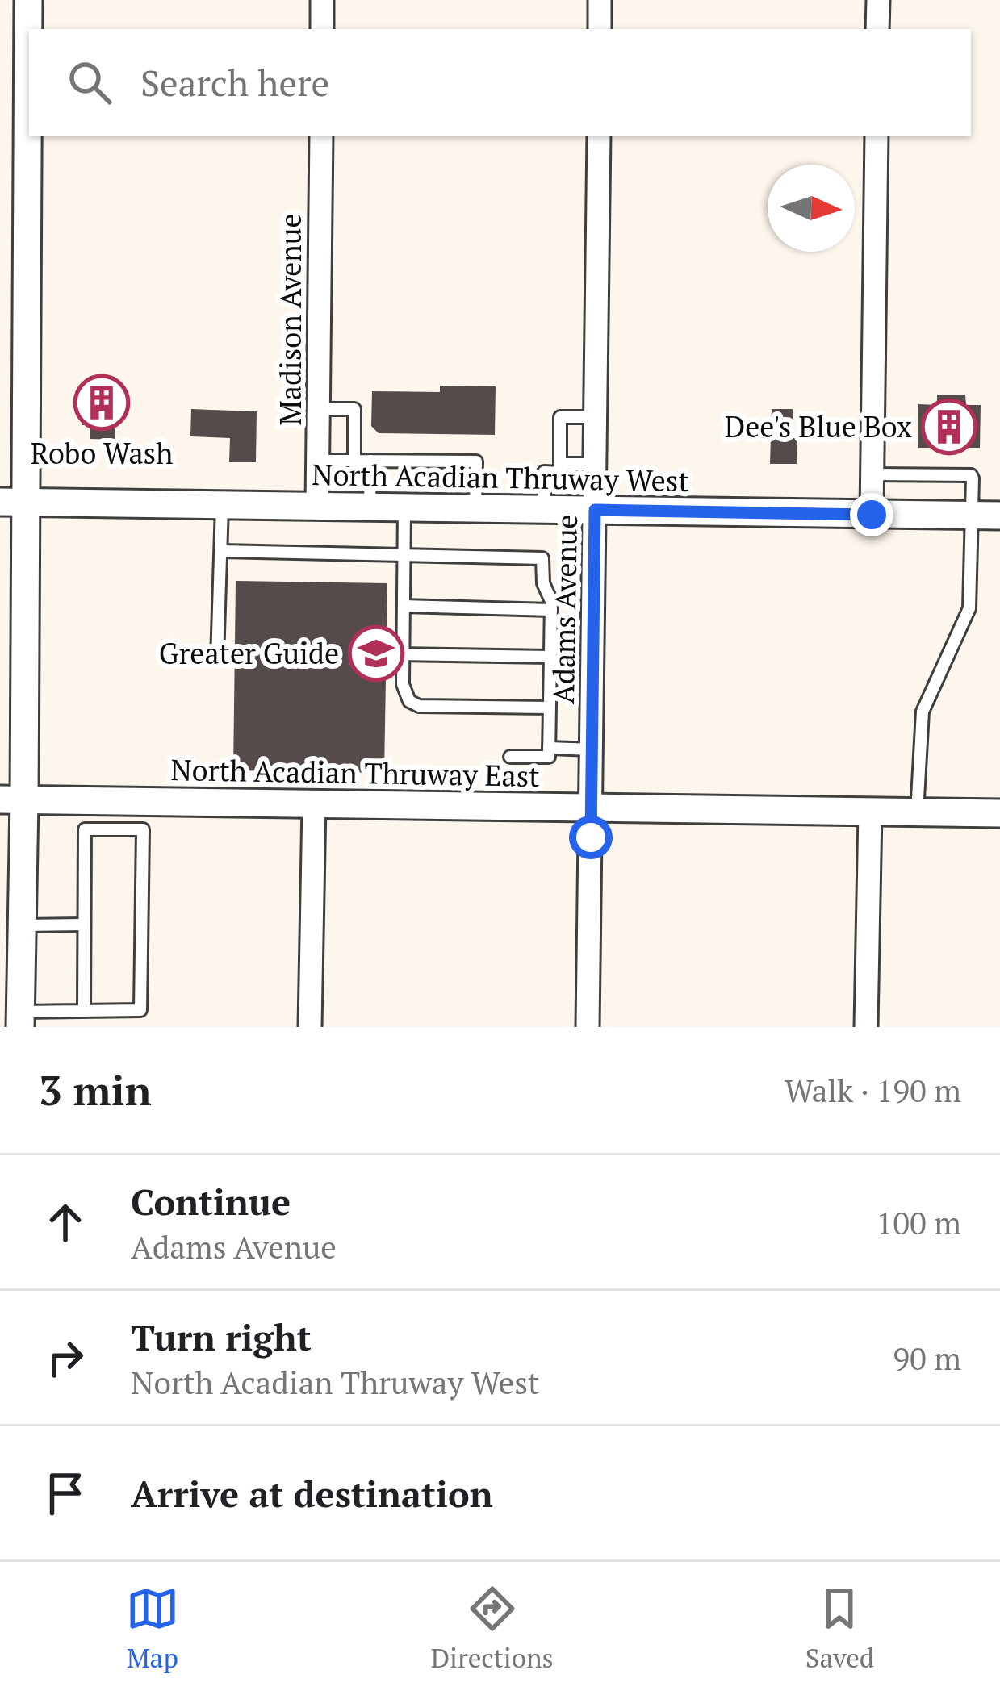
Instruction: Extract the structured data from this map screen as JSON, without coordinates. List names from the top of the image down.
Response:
{
  "streets": {
    "street": [
      "Madison Avenue",
      "North Acadian Thruway West",
      "Adams Avenue",
      "North Acadian Thruway East"
    ]
  },
  "crossings": [
    ["Madison Avenue", "North Acadian Thruway West"],
    ["North Acadian Thruway West", "Adams Avenue"],
    ["Adams Avenue", "North Acadian Thruway East"]
  ],
  "places": {
    "building": ["Robo Wash", "Dee's Blue Box"],
    "school or university": ["Greater Guide"]
  },
  "north": "right",
  "page": {
    "search": "Search here",
    "heading": ["3 min", "Walk · 190 m"],
    "list": [
      ["Continue", "Adams Avenue", "100 m"],
      ["Turn right", "North Acadian Thruway West", "90 m"],
      "Arrive at destination"
    ],
    "nav": ["Map", "Directions", "Saved"]
  }
}
